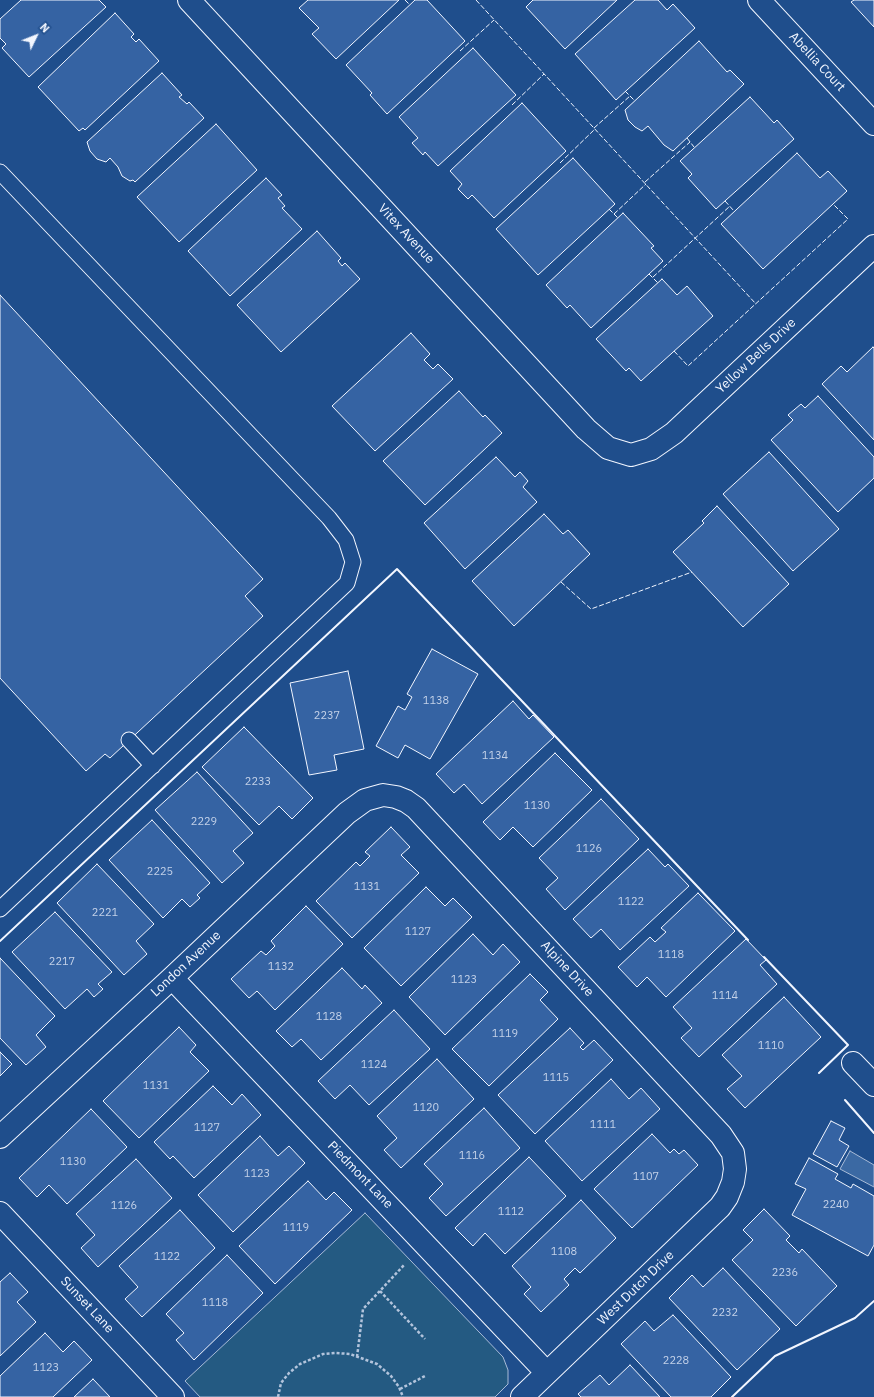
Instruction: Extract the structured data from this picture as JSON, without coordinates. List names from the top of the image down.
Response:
{
  "streets": {
    "street": [
      "Abellia Court",
      "Vitex Avenue",
      "Yellow Bells Drive",
      "London Avenue",
      "Alpine Drive",
      "Piedmont Lane",
      "West Dutch Drive",
      "Sunset Lane"
    ]
  },
  "crossings": [
    ["Vitex Avenue", "Yellow Bells Drive"],
    ["London Avenue", "Alpine Drive"],
    ["London Avenue", "Piedmont Lane"],
    ["Alpine Drive", "West Dutch Drive"],
    ["Piedmont Lane", "West Dutch Drive"]
  ],
  "house_numbers": [
    "1138",
    "2237",
    "1134",
    "2233",
    "1130",
    "2229",
    "1126",
    "2225",
    "1131",
    "1122",
    "2221",
    "1127",
    "1118",
    "2217",
    "1132",
    "1123",
    "1114",
    "1128",
    "1119",
    "1110",
    "1124",
    "1115",
    "1131",
    "1120",
    "1111",
    "1127",
    "1116",
    "1130",
    "1123",
    "1107",
    "2240",
    "1126",
    "1112",
    "1119",
    "1108",
    "1122",
    "2236",
    "1118",
    "2232",
    "2228",
    "1123"
  ],
  "north": "top right"
}
